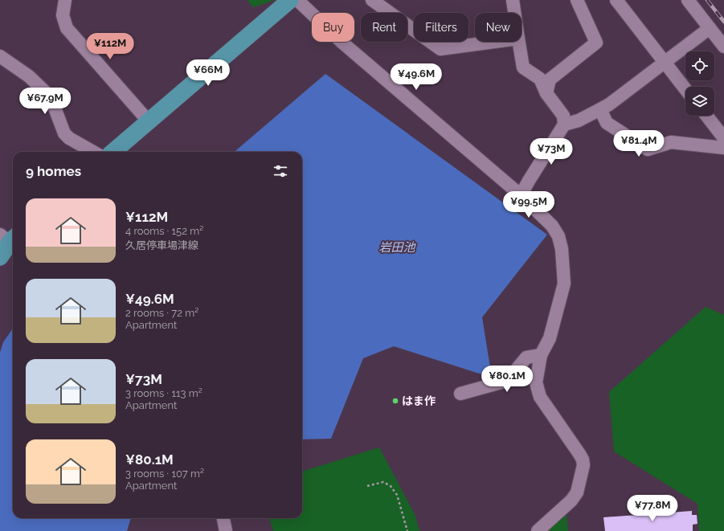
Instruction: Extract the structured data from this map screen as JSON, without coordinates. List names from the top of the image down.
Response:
{
  "water": ["岩田池"],
  "places": ["はま作"],
  "page": {
    "chip": [
      "Buy",
      "Rent",
      "Filters",
      "New"
    ],
    "price": [
      "¥112M",
      "¥66M",
      "¥49.6M",
      "¥67.9M",
      "¥81.4M",
      "¥73M",
      "¥99.5M",
      "¥80.1M",
      "¥77.8M"
    ],
    "heading": "9 homes",
    "list": [
      {
        "name": "¥112M",
        "note": "4 rooms · 152 m² · 久居停車場津線"
      },
      {
        "name": "¥49.6M",
        "note": "2 rooms · 72 m² · Apartment"
      },
      {
        "name": "¥73M",
        "note": "3 rooms · 113 m² · Apartment"
      },
      {
        "name": "¥80.1M",
        "note": "3 rooms · 107 m² · Apartment"
      }
    ]
  }
}
